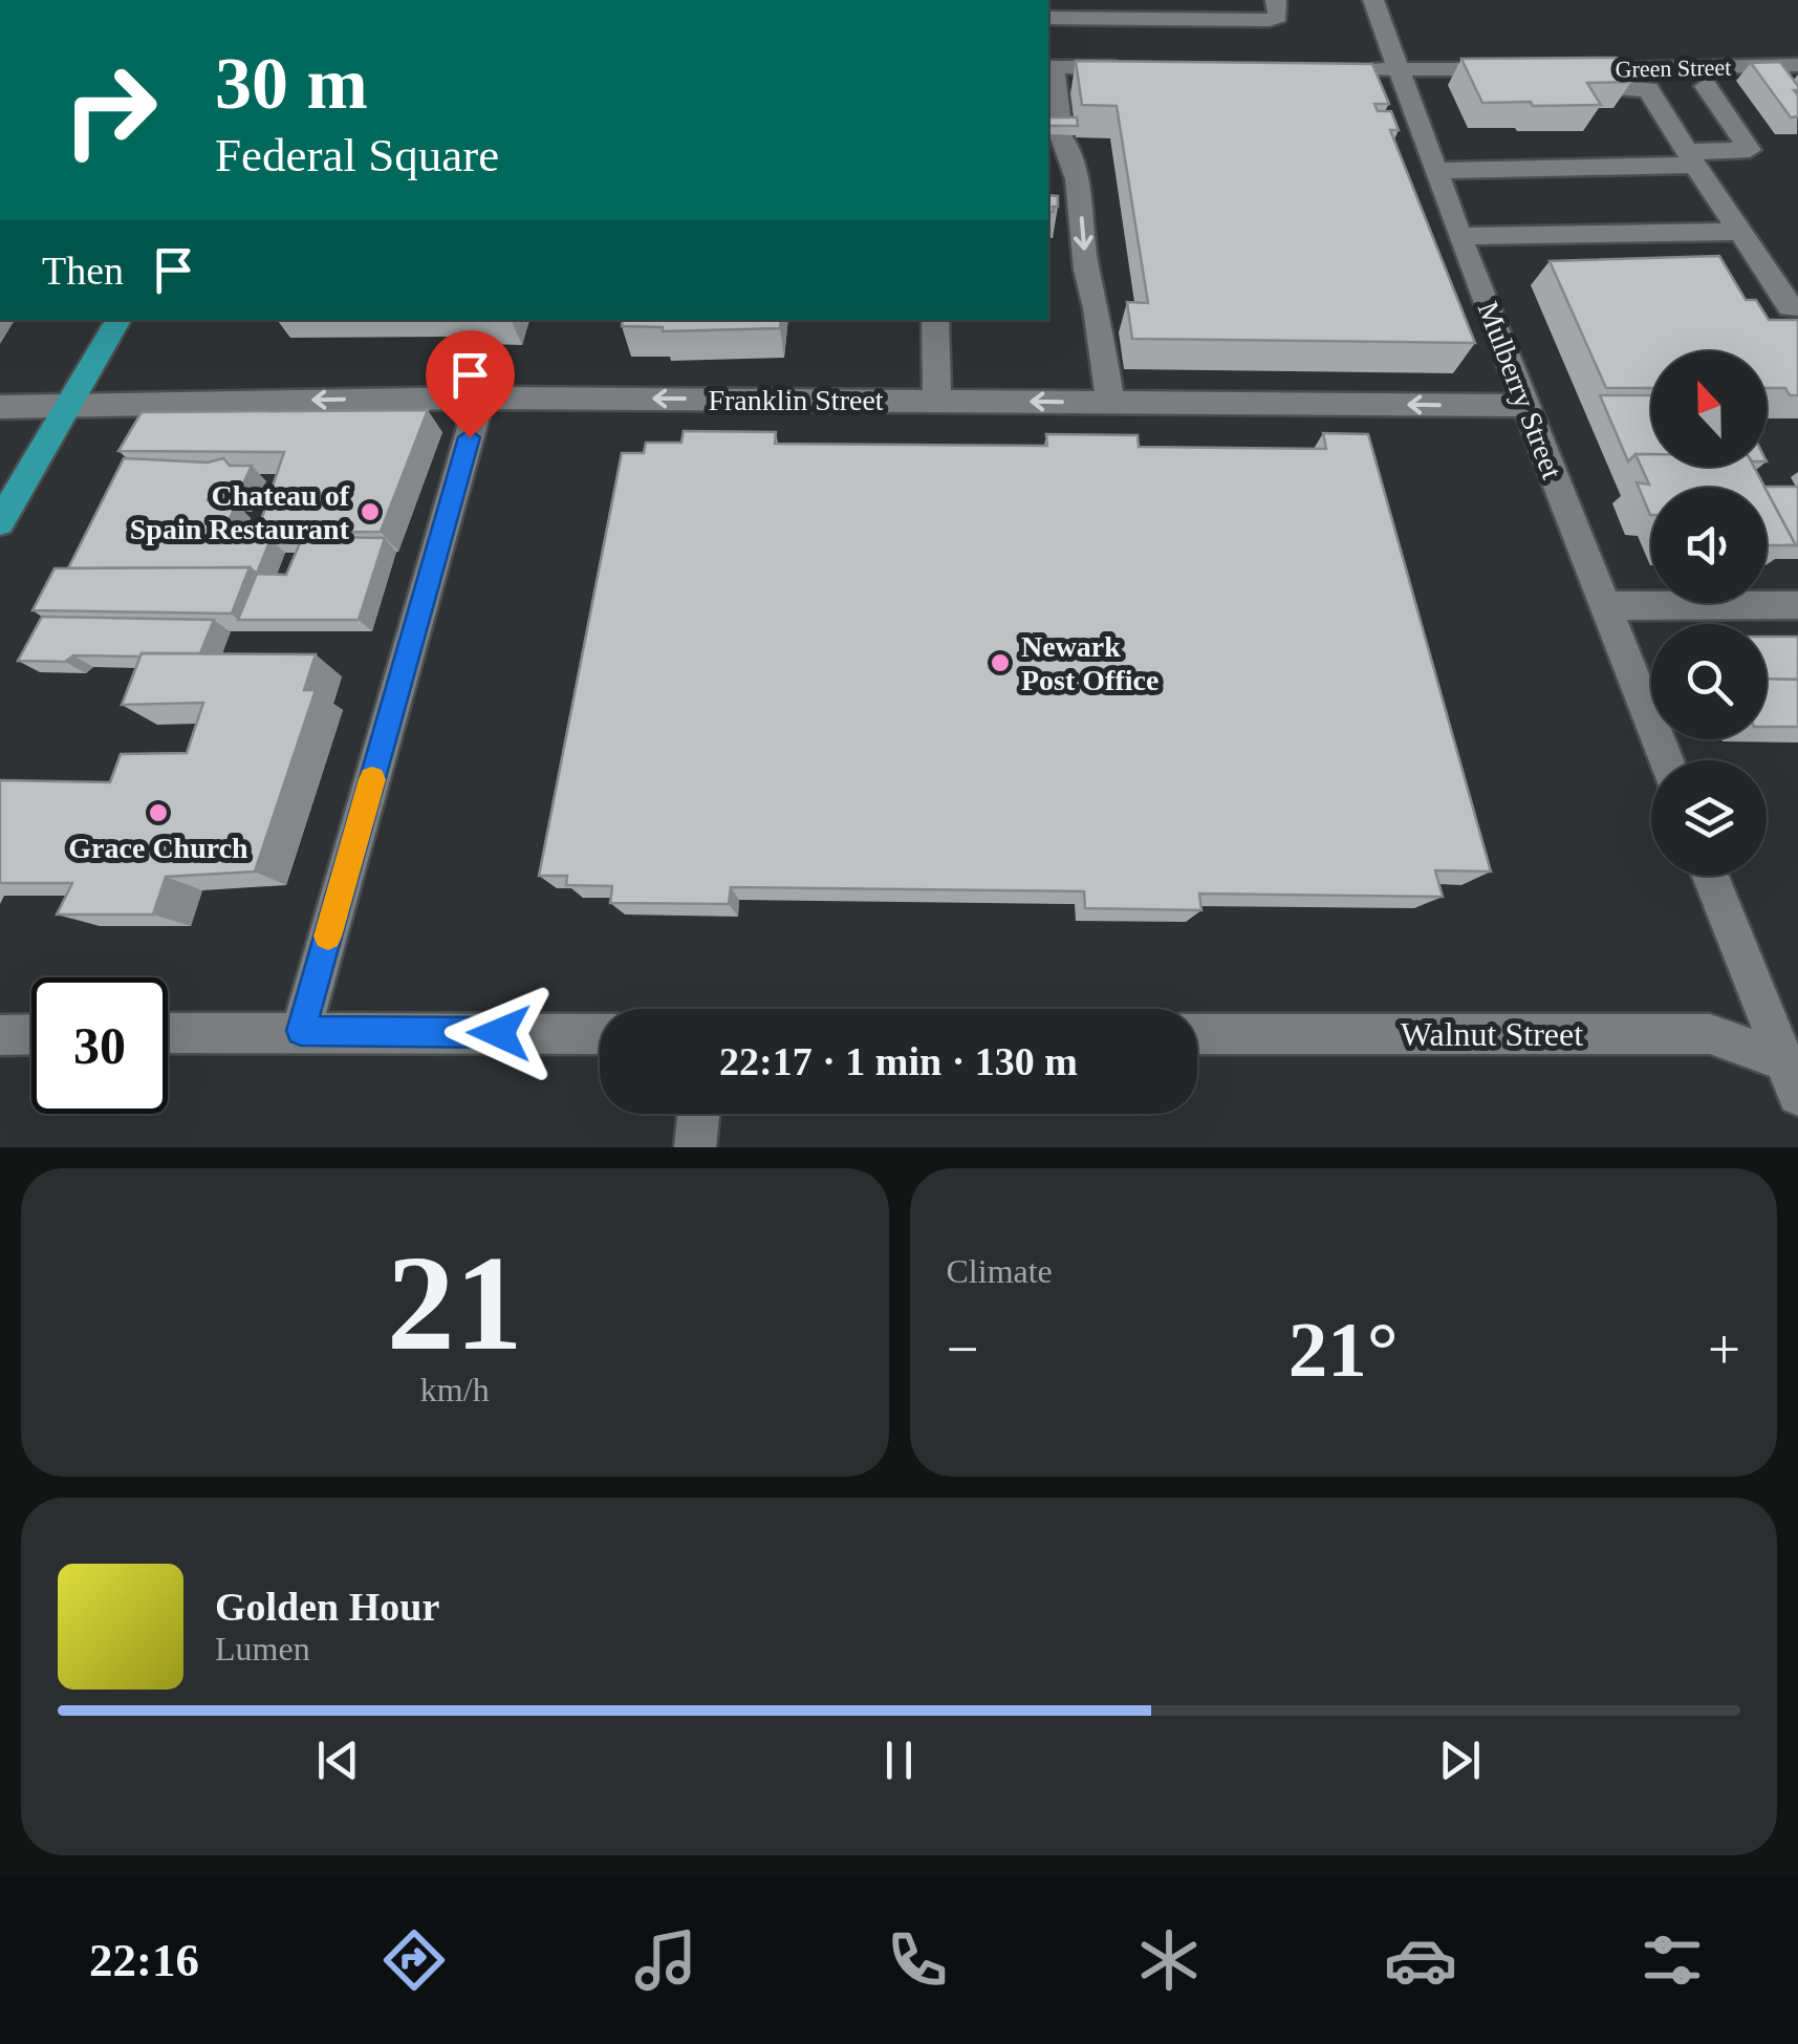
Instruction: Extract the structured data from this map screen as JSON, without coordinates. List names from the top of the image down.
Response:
{
  "streets": {
    "street": [
      "Green Street",
      "Mulberry Street",
      "Franklin Street",
      "Walnut Street"
    ]
  },
  "crossings": [
    ["Mulberry Street", "Franklin Street"]
  ],
  "one_way": ["Franklin Street"],
  "places": ["Chateau of Spain Restaurant", "Newark Post Office", "Grace Church"],
  "north": "top",
  "page": {
    "turn": ["30 m", "Federal Square"],
    "then": "Then",
    "limit": "30",
    "trip": "22:17 · 1 min · 130 m",
    "tile": [
      ["21", "km/h"],
      "Climate"
    ],
    "heat": ["−", "21°", "+"],
    "song": ["Golden Hour", "Lumen"],
    "tabs": "22:16"
  }
}
